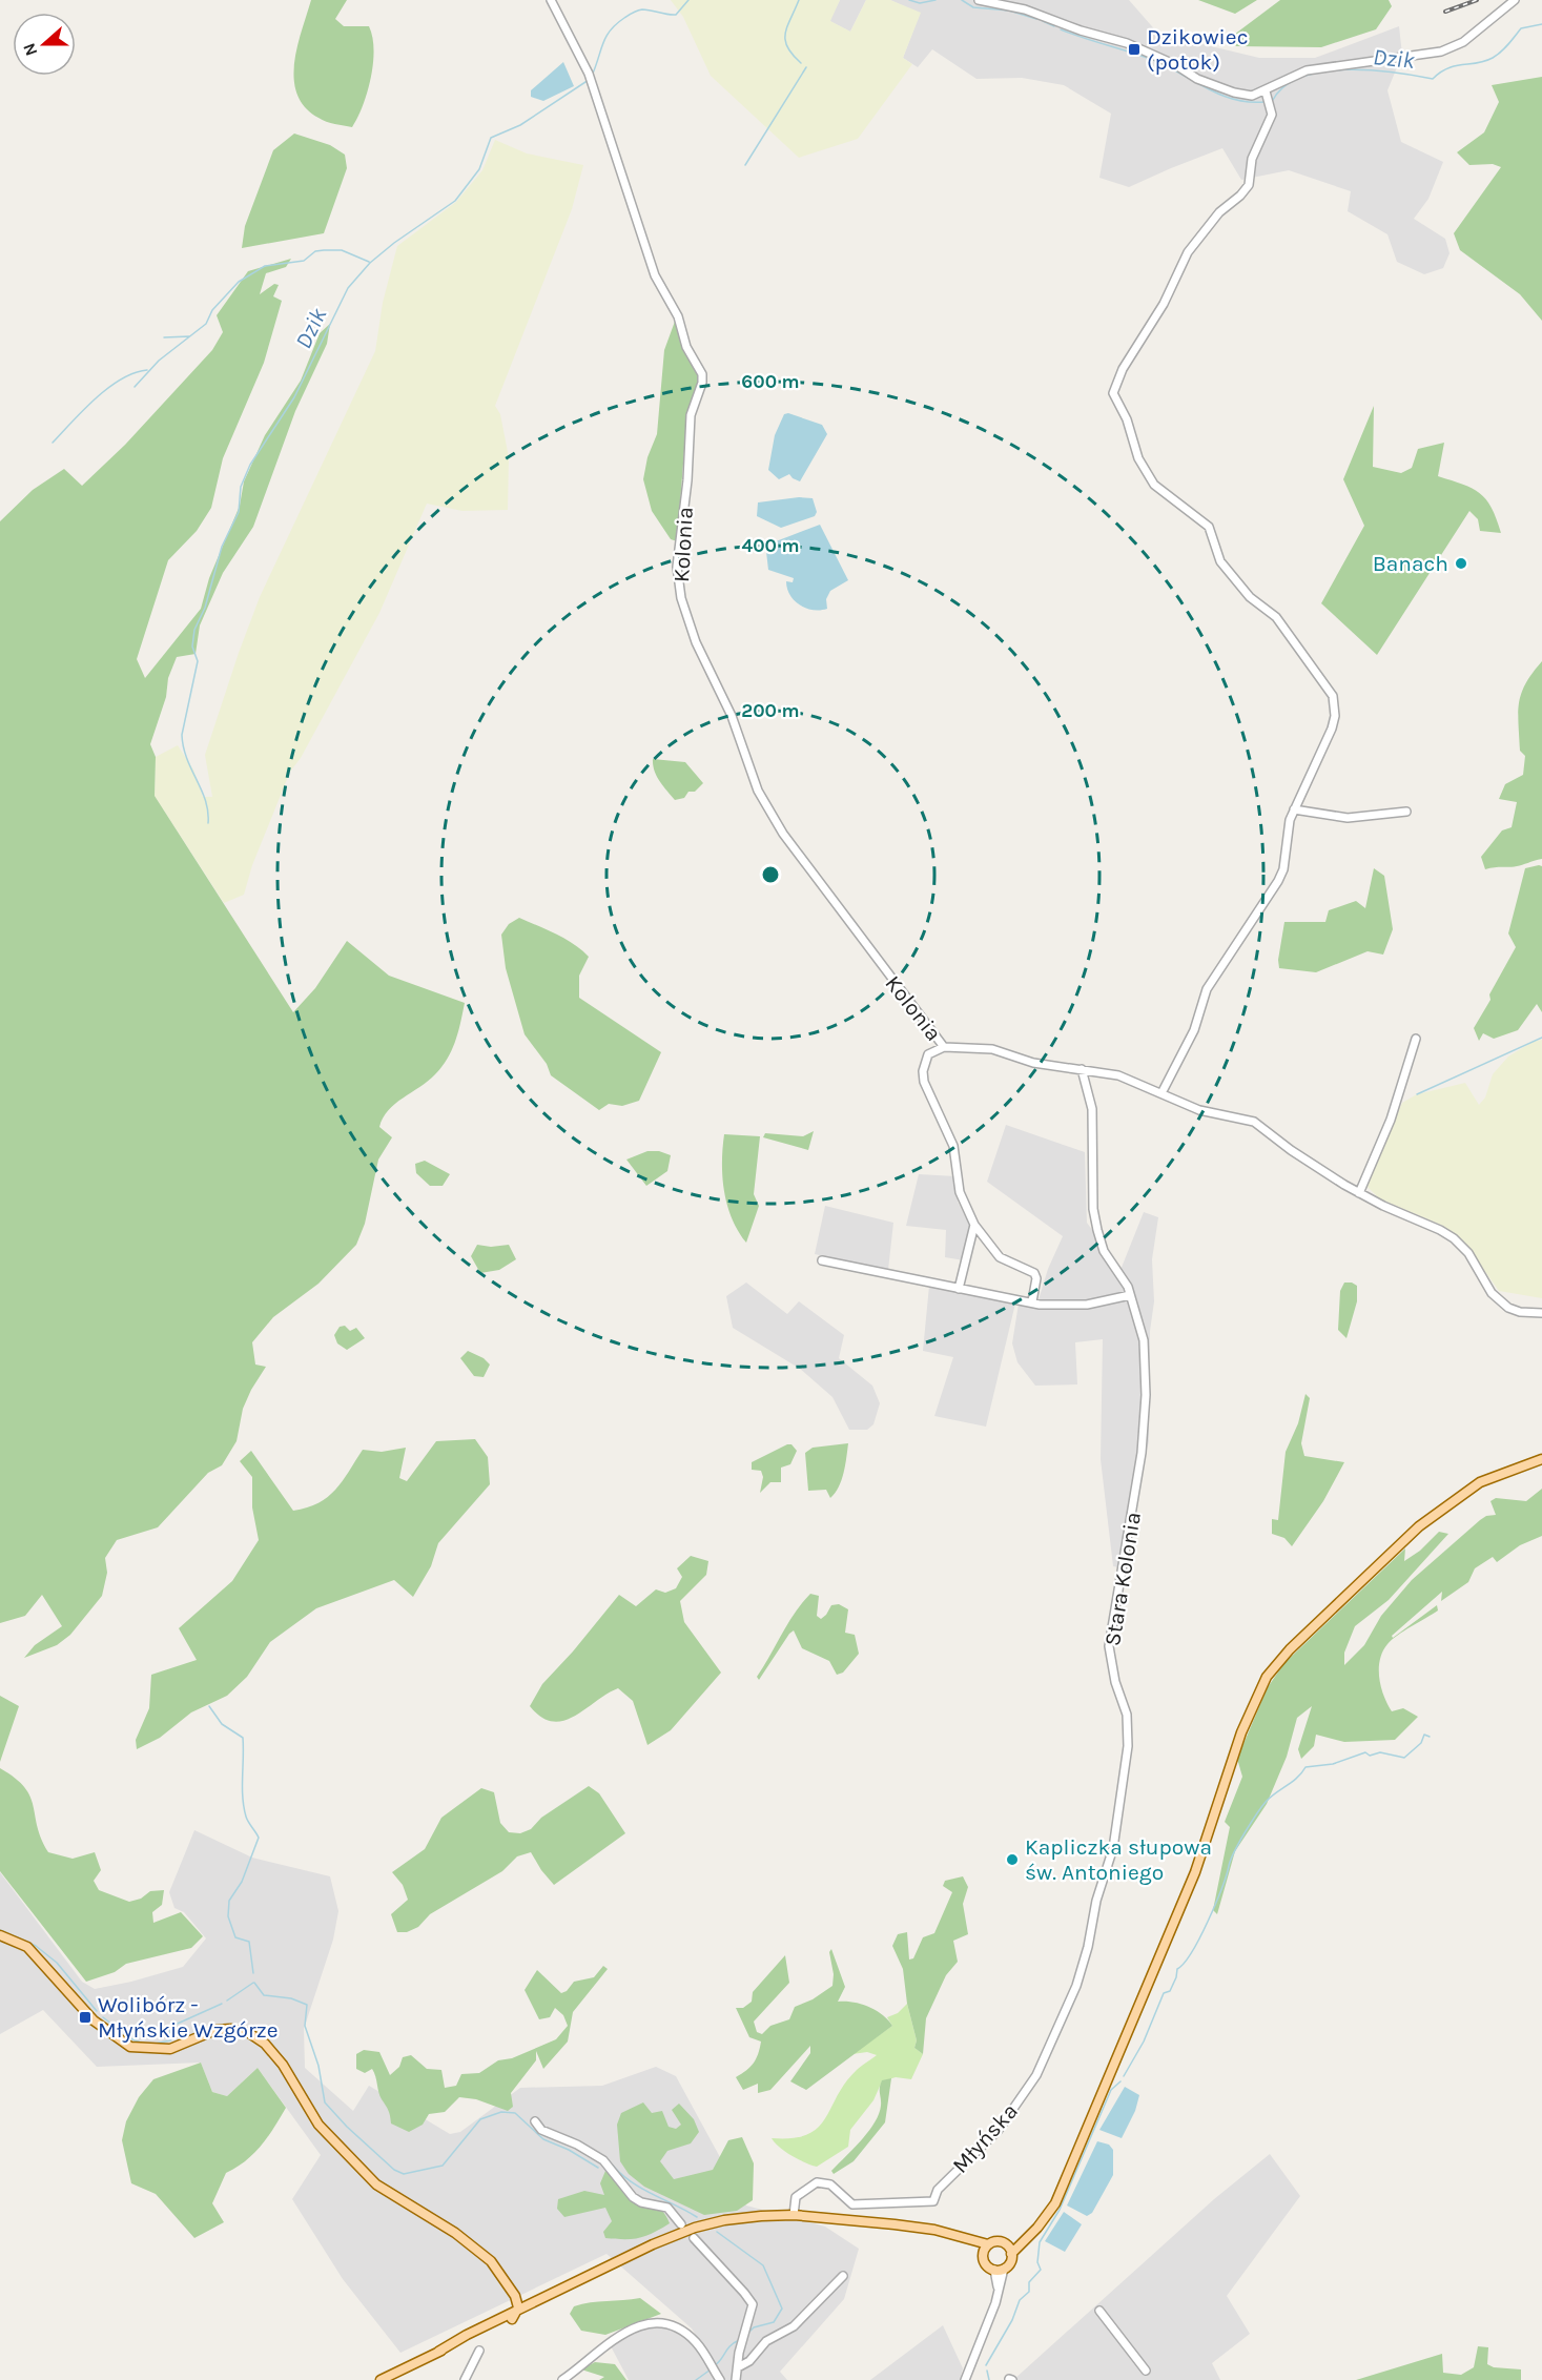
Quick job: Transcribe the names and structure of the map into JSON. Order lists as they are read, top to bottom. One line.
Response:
{"streets":{"street":["Kolonia","Stara Kolonia","Młyńska"]},"crossings":[["Kolonia","Stara Kolonia"],["Stara Kolonia","Młyńska"]],"water":["Dzik"],"places":{"transit":["Dzikowiec (potok)","Wolibórz - Młyńskie Wzgórze"],"other":["Banach","Kapliczka słupowa św. Antoniego"]},"north":"left","rings":["600 m","400 m","200 m"]}
